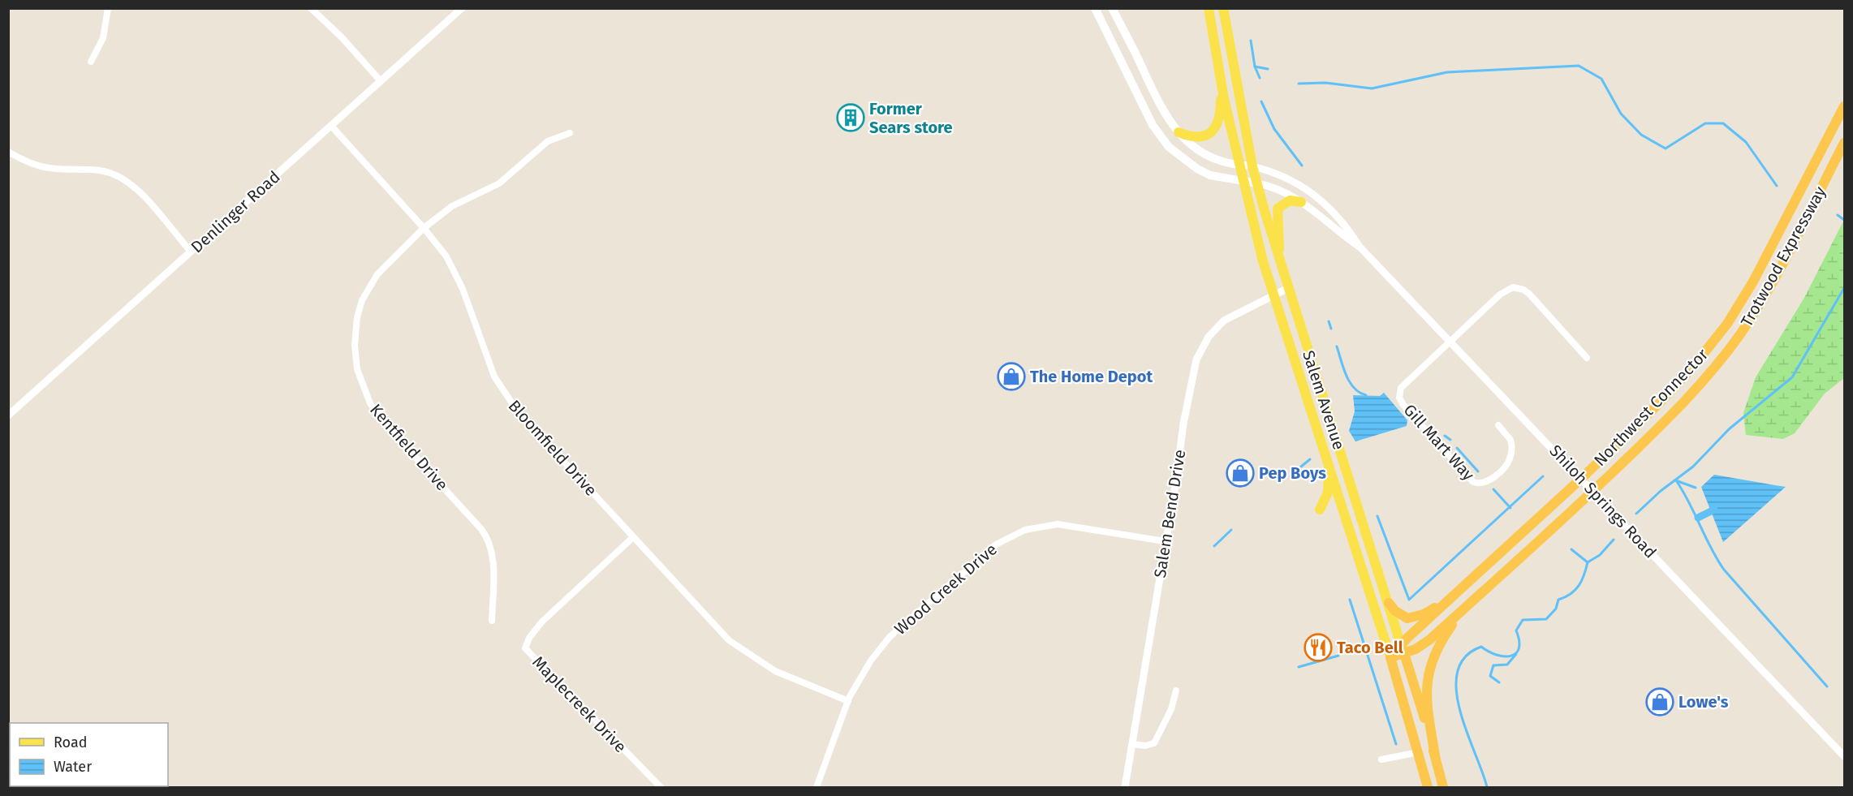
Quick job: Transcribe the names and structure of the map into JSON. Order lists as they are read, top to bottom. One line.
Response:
{"streets":{"highway":["Trotwood Expressway","Salem Avenue","Northwest Connector"],"main road":["Shiloh Springs Road"],"street":["Denlinger Road","Gill Mart Way","Kentfield Drive","Bloomfield Drive","Salem Bend Drive","Wood Creek Drive","Maplecreek Drive"]},"crossings":[["Denlinger Road","Bloomfield Drive"],["Trotwood Expressway","Northwest Connector"],["Trotwood Expressway","Shiloh Springs Road"],["Salem Avenue","Northwest Connector"],["Salem Avenue","Shiloh Springs Road"],["Salem Avenue","Salem Bend Drive"],["Northwest Connector","Shiloh Springs Road"],["Gill Mart Way","Shiloh Springs Road"],["Kentfield Drive","Bloomfield Drive"],["Bloomfield Drive","Wood Creek Drive"],["Bloomfield Drive","Maplecreek Drive"],["Salem Bend Drive","Wood Creek Drive"]],"places":{"building":["Former Sears store"],"shop":["The Home Depot","Pep Boys","Lowe's"],"restaurant":["Taco Bell"]},"legend":["Road","Water"]}
